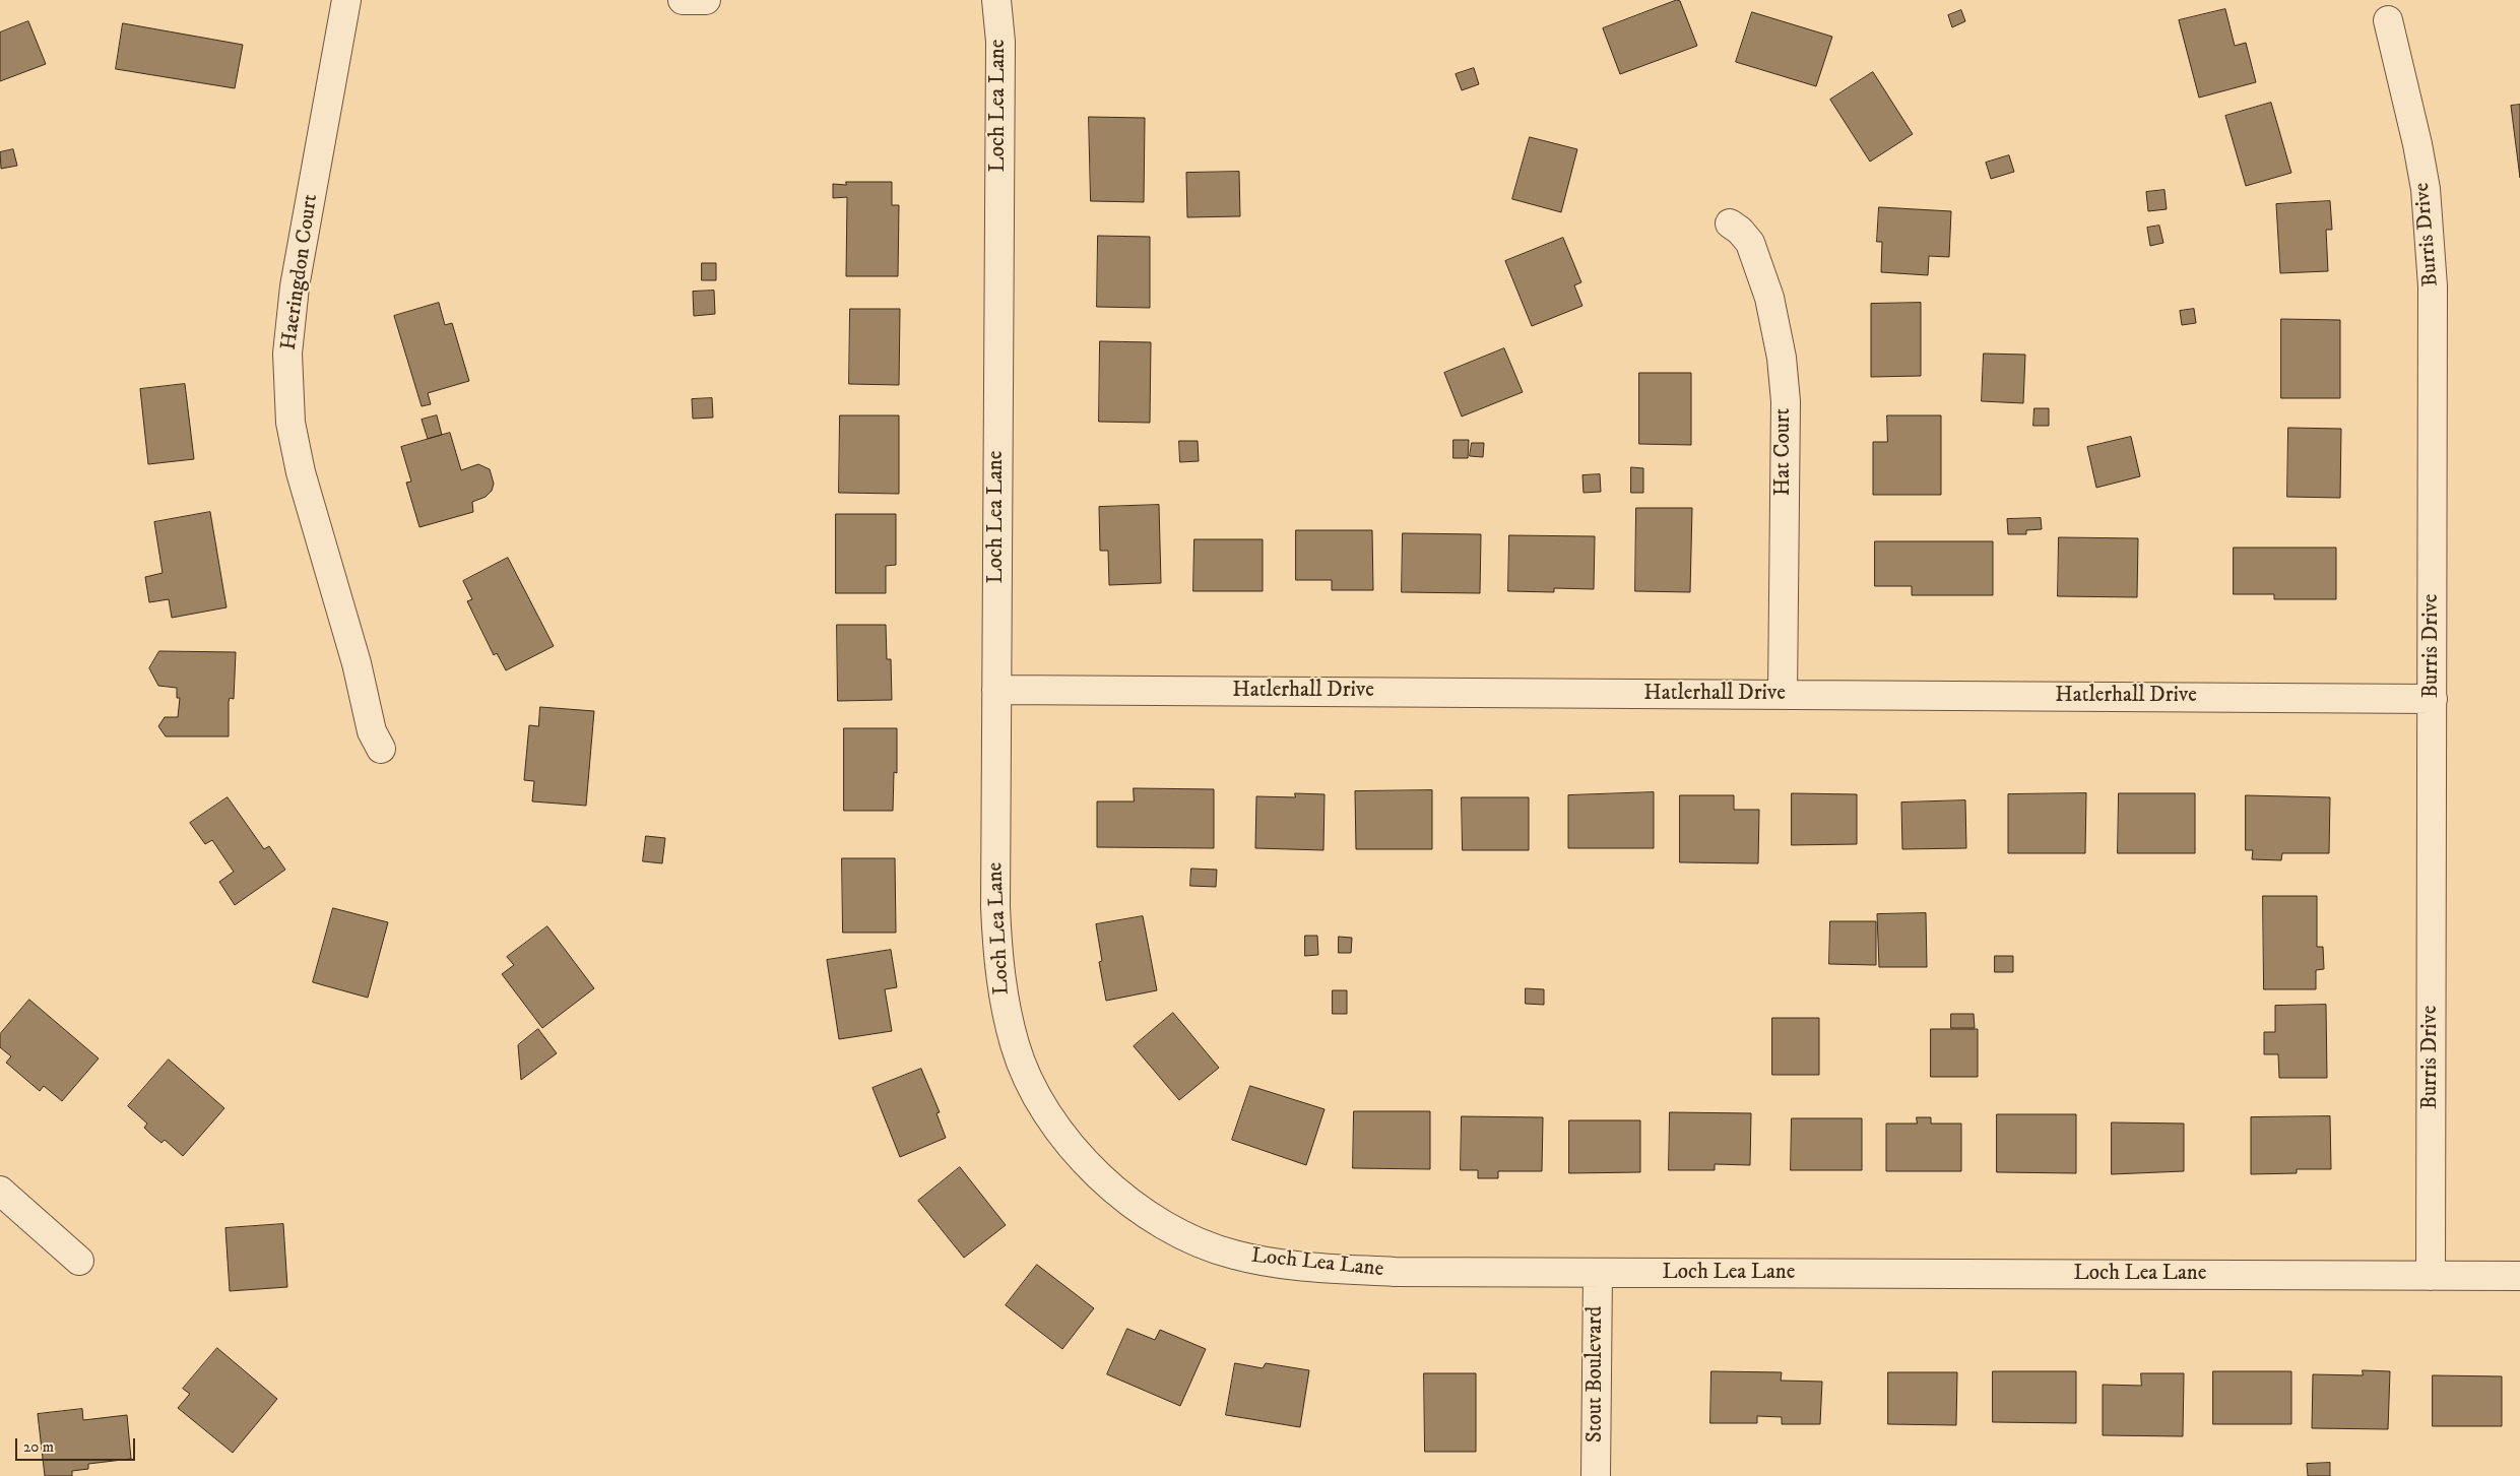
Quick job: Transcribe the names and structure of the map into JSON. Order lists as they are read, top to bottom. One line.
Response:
{"streets":{"street":["Loch Lea Lane","Burris Drive","Haeringdon Court","Hat Court","Hatlerhall Drive","Stout Boulevard"]},"crossings":[["Loch Lea Lane","Burris Drive"],["Loch Lea Lane","Hatlerhall Drive"],["Loch Lea Lane","Stout Boulevard"],["Burris Drive","Hatlerhall Drive"],["Hat Court","Hatlerhall Drive"]],"scale_bar":"20 m"}
